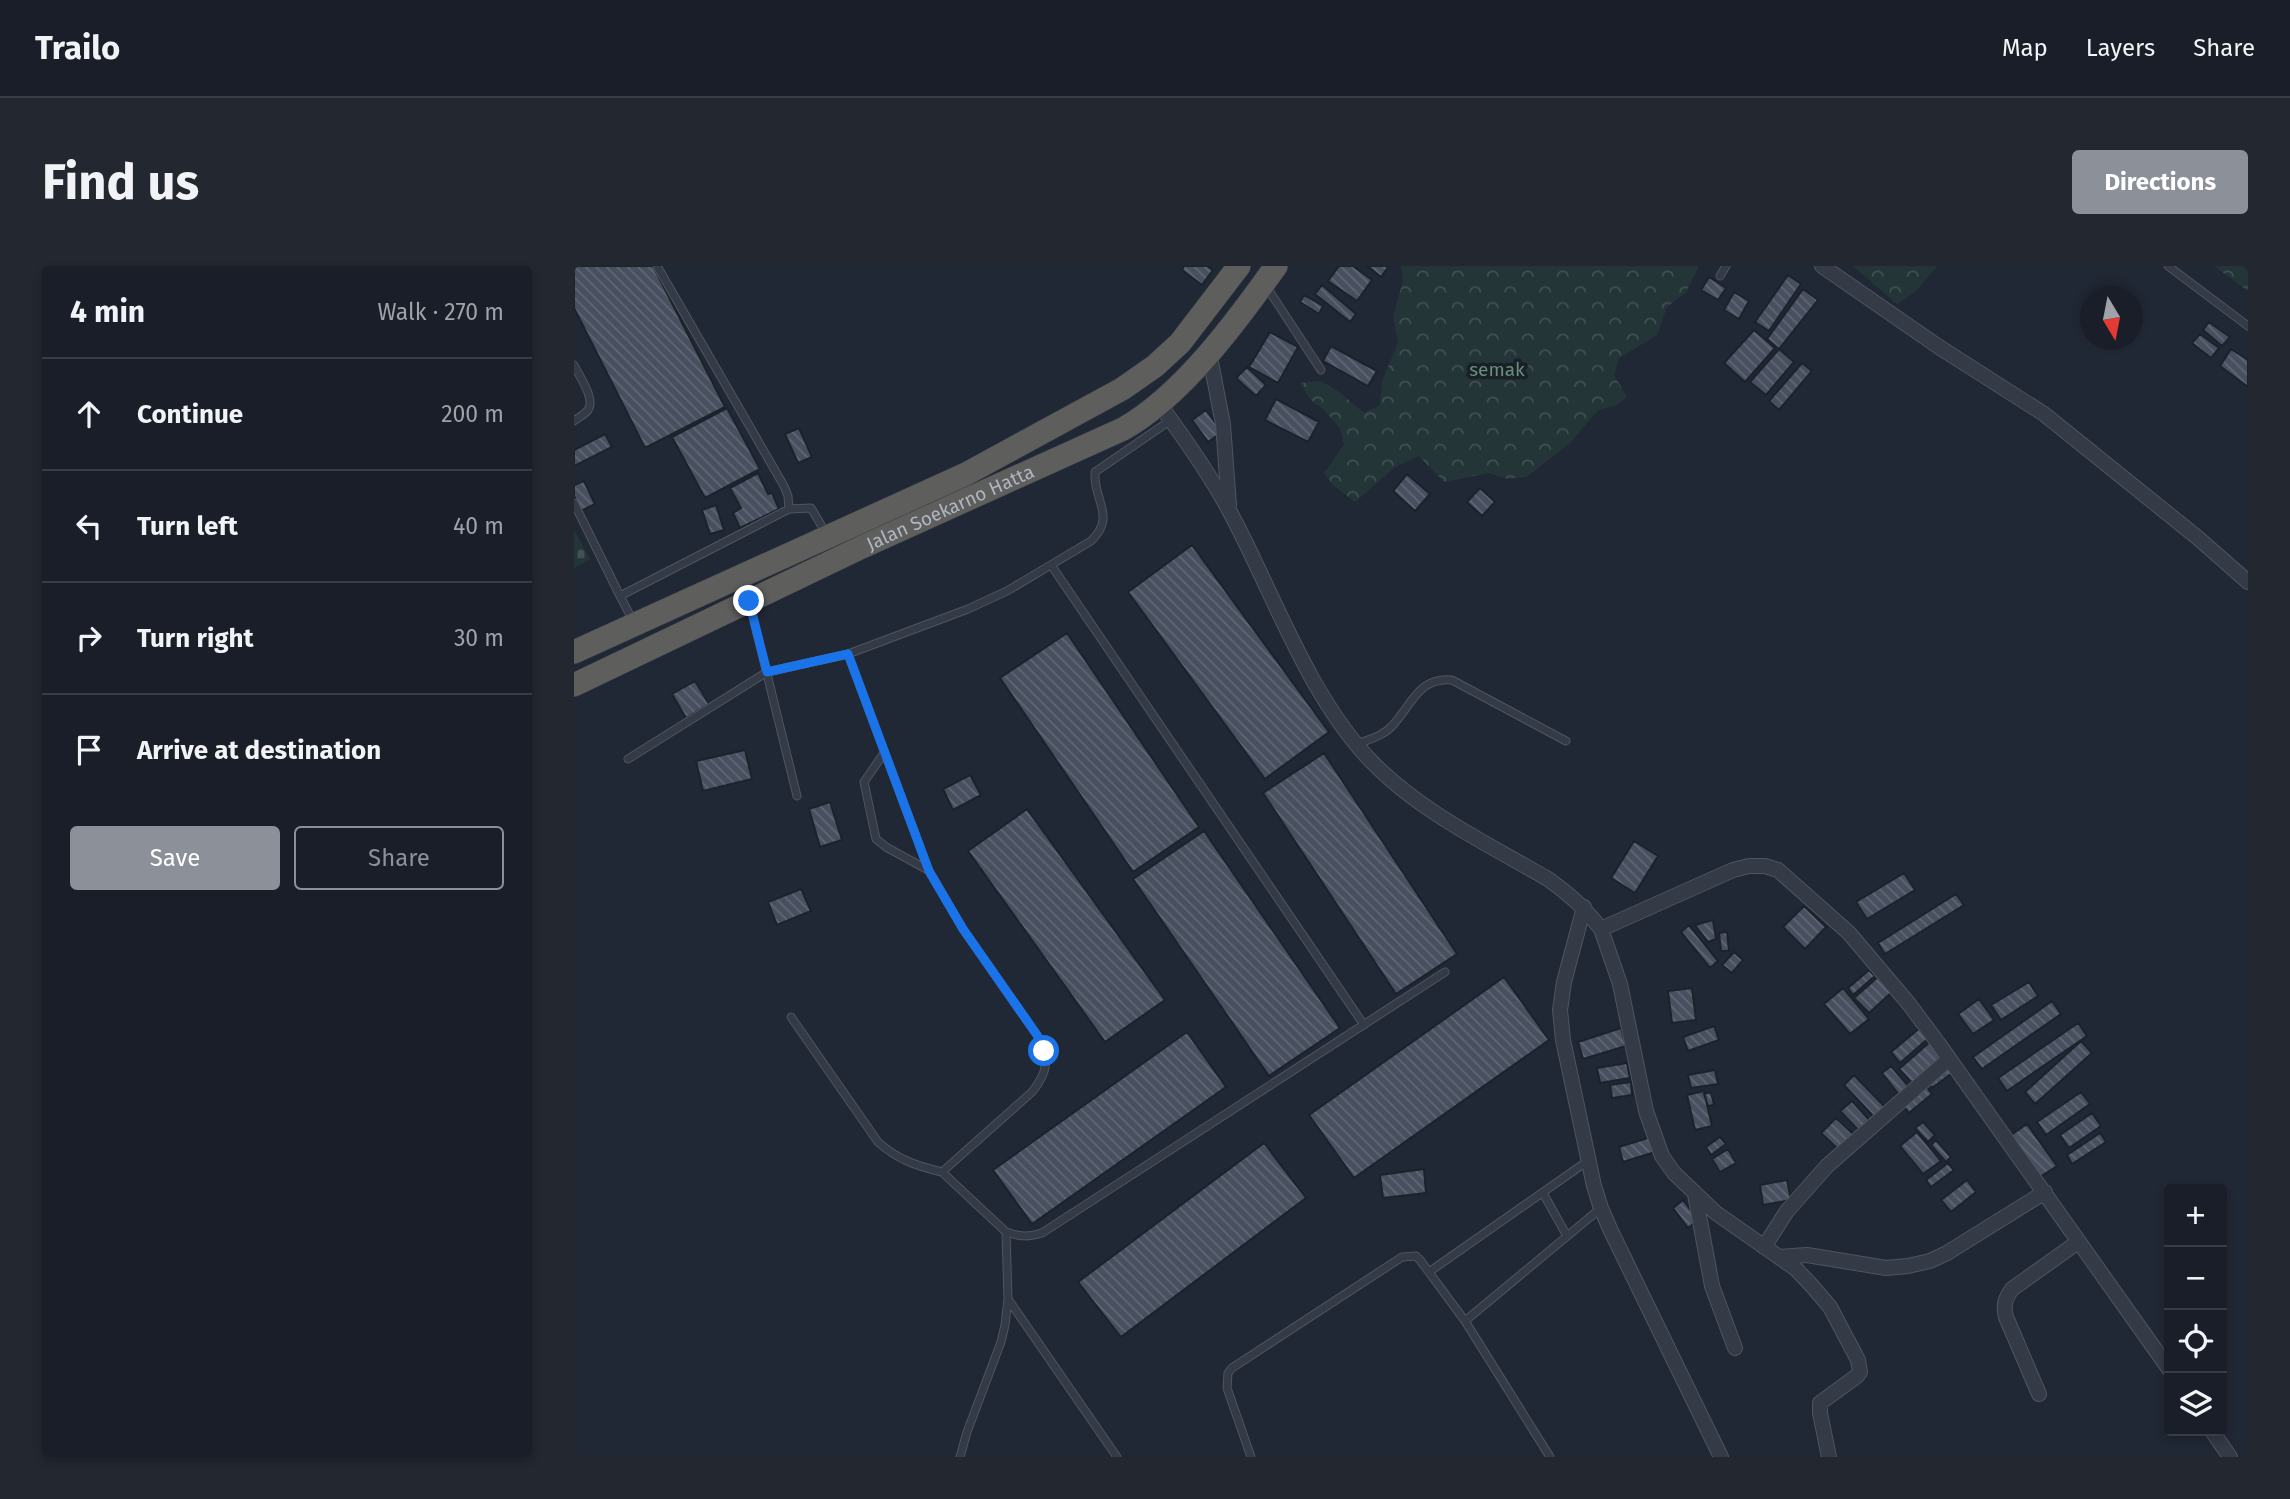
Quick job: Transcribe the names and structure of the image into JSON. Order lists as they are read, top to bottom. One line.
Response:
{"streets":{"highway":["Jalan Soekarno Hatta"]},"parks":["semak"],"north":"bottom","page":{"header":"Trailo","nav":["Map","Layers","Share"],"buttons":["Directions",["Save","Share"]],"title":"Find us","heading":["4 min","Walk · 270 m"],"list":[["Continue","200 m"],["Turn left","40 m"],["Turn right","30 m"],"Arrive at destination"],"map_buttons":["+","−"]}}
